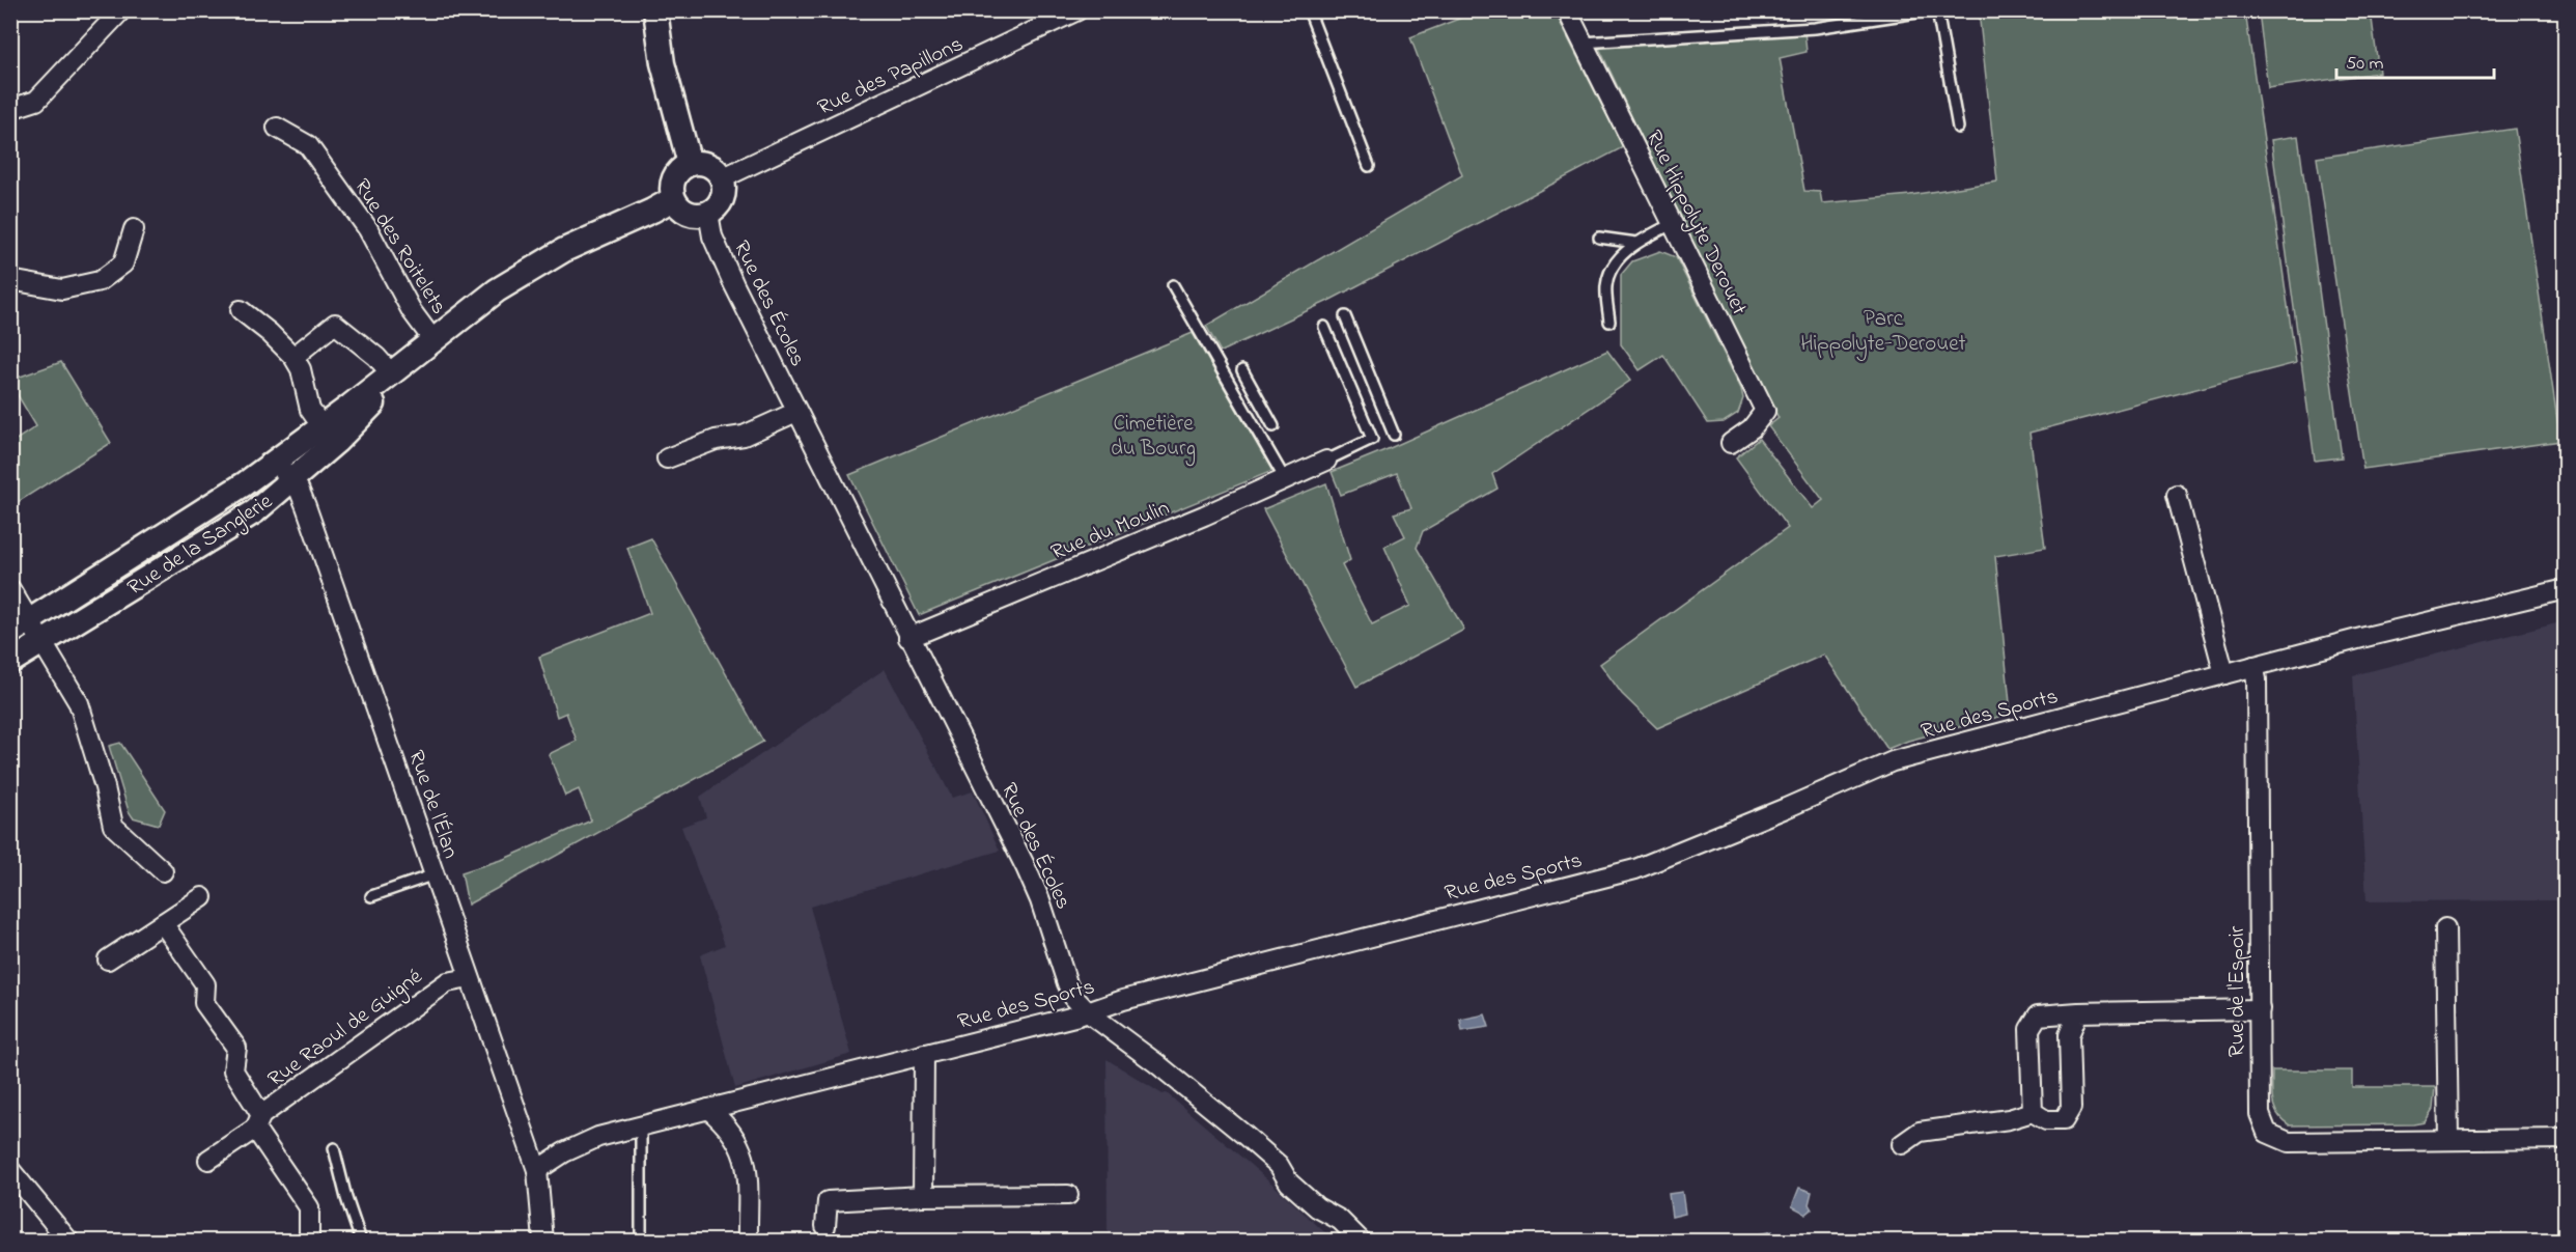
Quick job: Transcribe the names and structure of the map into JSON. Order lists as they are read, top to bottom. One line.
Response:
{"streets":{"street":["Rue des Papillons","Rue Hippolyte Derouet","Rue des Roitelets","Rue des Écoles","Rue du Moulin","Rue de la Sanglerie","Rue des Sports","Rue de l'Élan","Rue de l'Espoir","Rue Raoul de Guigné"]},"crossings":[["Rue des Papillons","Rue des Écoles"],["Rue des Papillons","Rue de la Sanglerie"],["Rue des Roitelets","Rue de la Sanglerie"],["Rue des Écoles","Rue du Moulin"],["Rue des Écoles","Rue de la Sanglerie"],["Rue des Écoles","Rue des Sports"],["Rue de la Sanglerie","Rue de l'Élan"],["Rue des Sports","Rue de l'Élan"],["Rue des Sports","Rue de l'Espoir"],["Rue de l'Élan","Rue Raoul de Guigné"]],"parks":["Parc Hippolyte-Derouet","Cimetière du Bourg"],"scale_bar":"50 m"}
